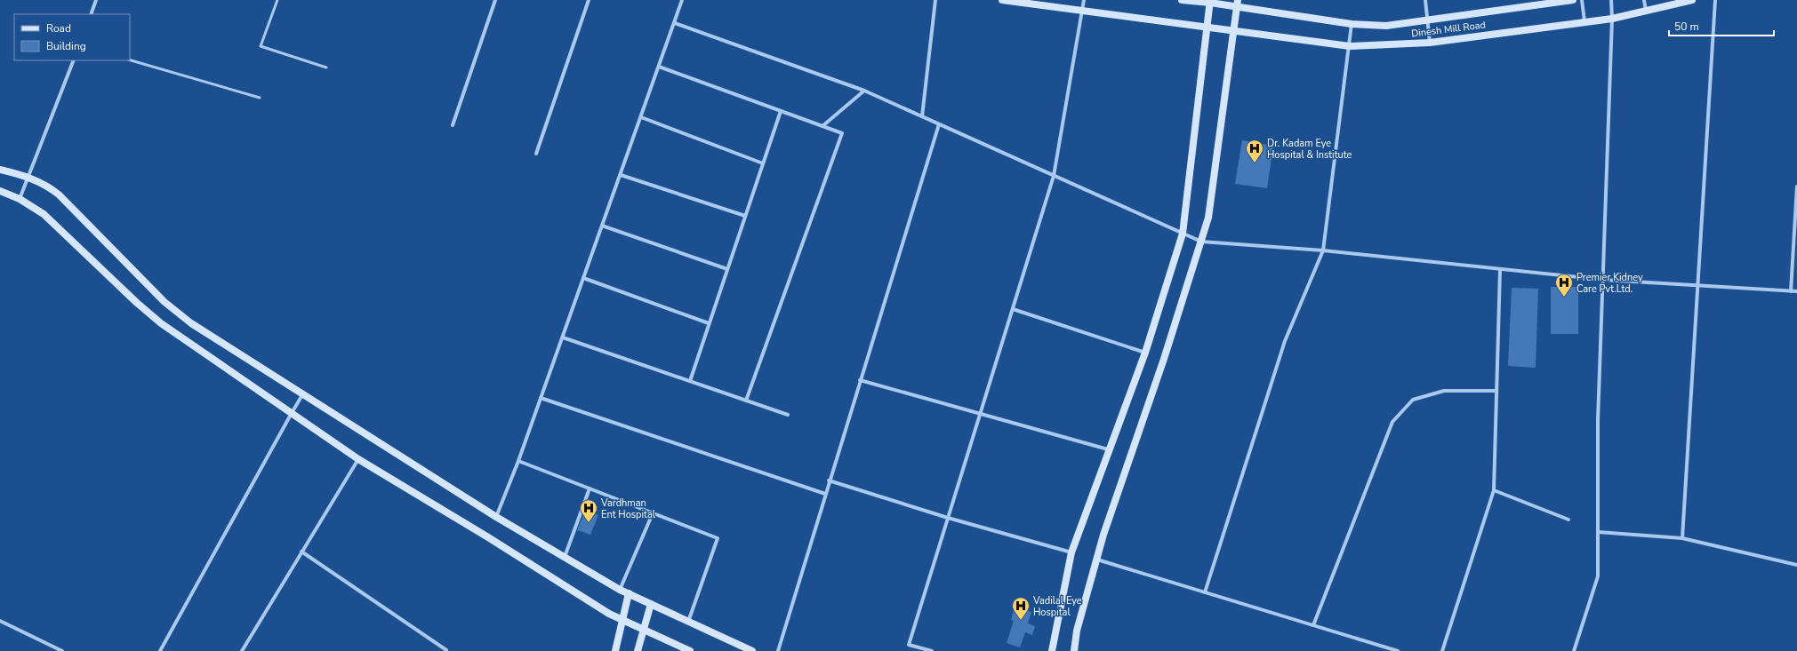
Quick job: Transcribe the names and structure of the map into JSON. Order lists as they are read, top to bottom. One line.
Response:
{"streets":{"main road":["Dinesh Mill Road"]},"places":{"hospital":["Dr. Kadam Eye Hospital & Institute","Premier Kidney Care Pvt.Ltd.","Vardhman Ent Hospital","Vadilal Eye Hospital"]},"legend":["Road","Building"],"scale_bar":"50 m"}
